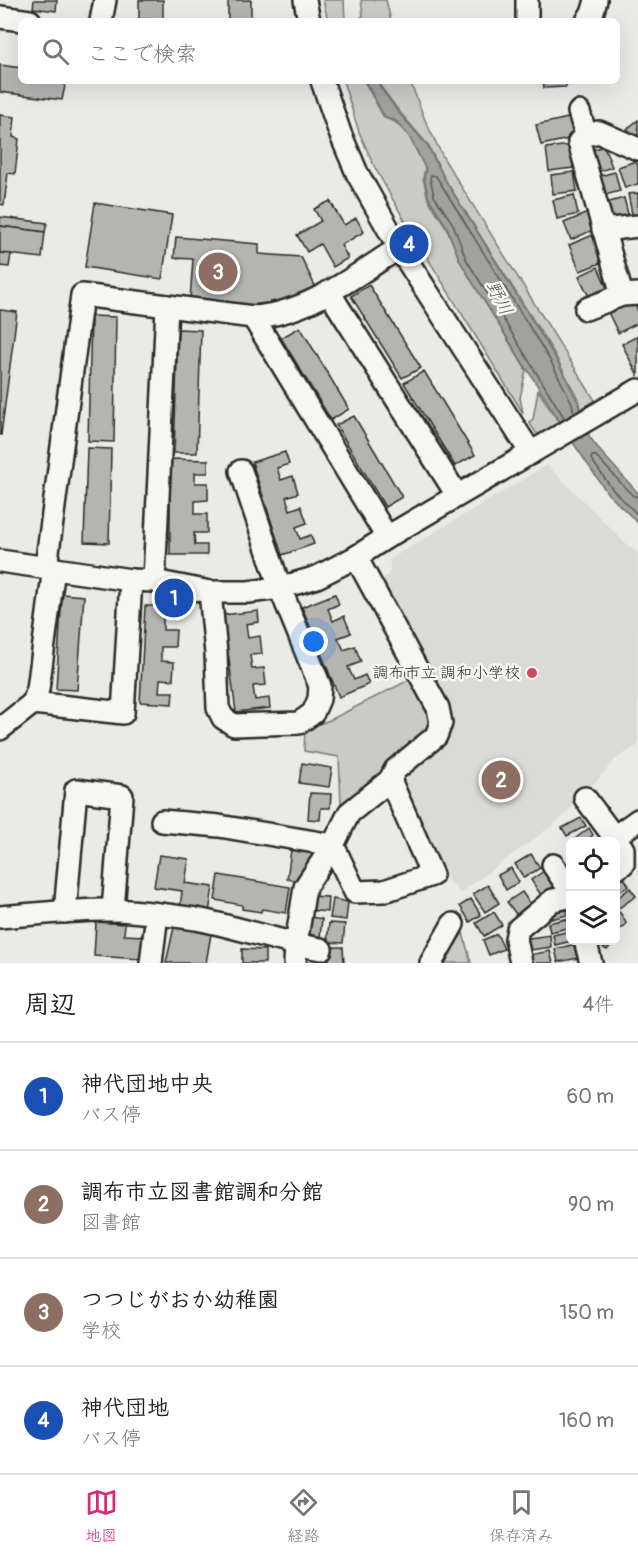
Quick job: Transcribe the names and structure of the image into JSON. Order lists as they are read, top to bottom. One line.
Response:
{"water":["野川"],"places":["調布市立 調和小学校"],"page":{"search":"ここで検索","pins":["4","3","1","2"],"heading":["周辺","4件"],"list":[{"mark":"1","name":"神代団地中央","note":"バス停","value":"60 m"},{"mark":"2","name":"調布市立図書館調和分館","note":"図書館","value":"90 m"},{"mark":"3","name":"つつじがおか幼稚園","note":"学校","value":"150 m"},{"mark":"4","name":"神代団地","note":"バス停","value":"160 m"}],"nav":["地図","経路","保存済み"]}}
